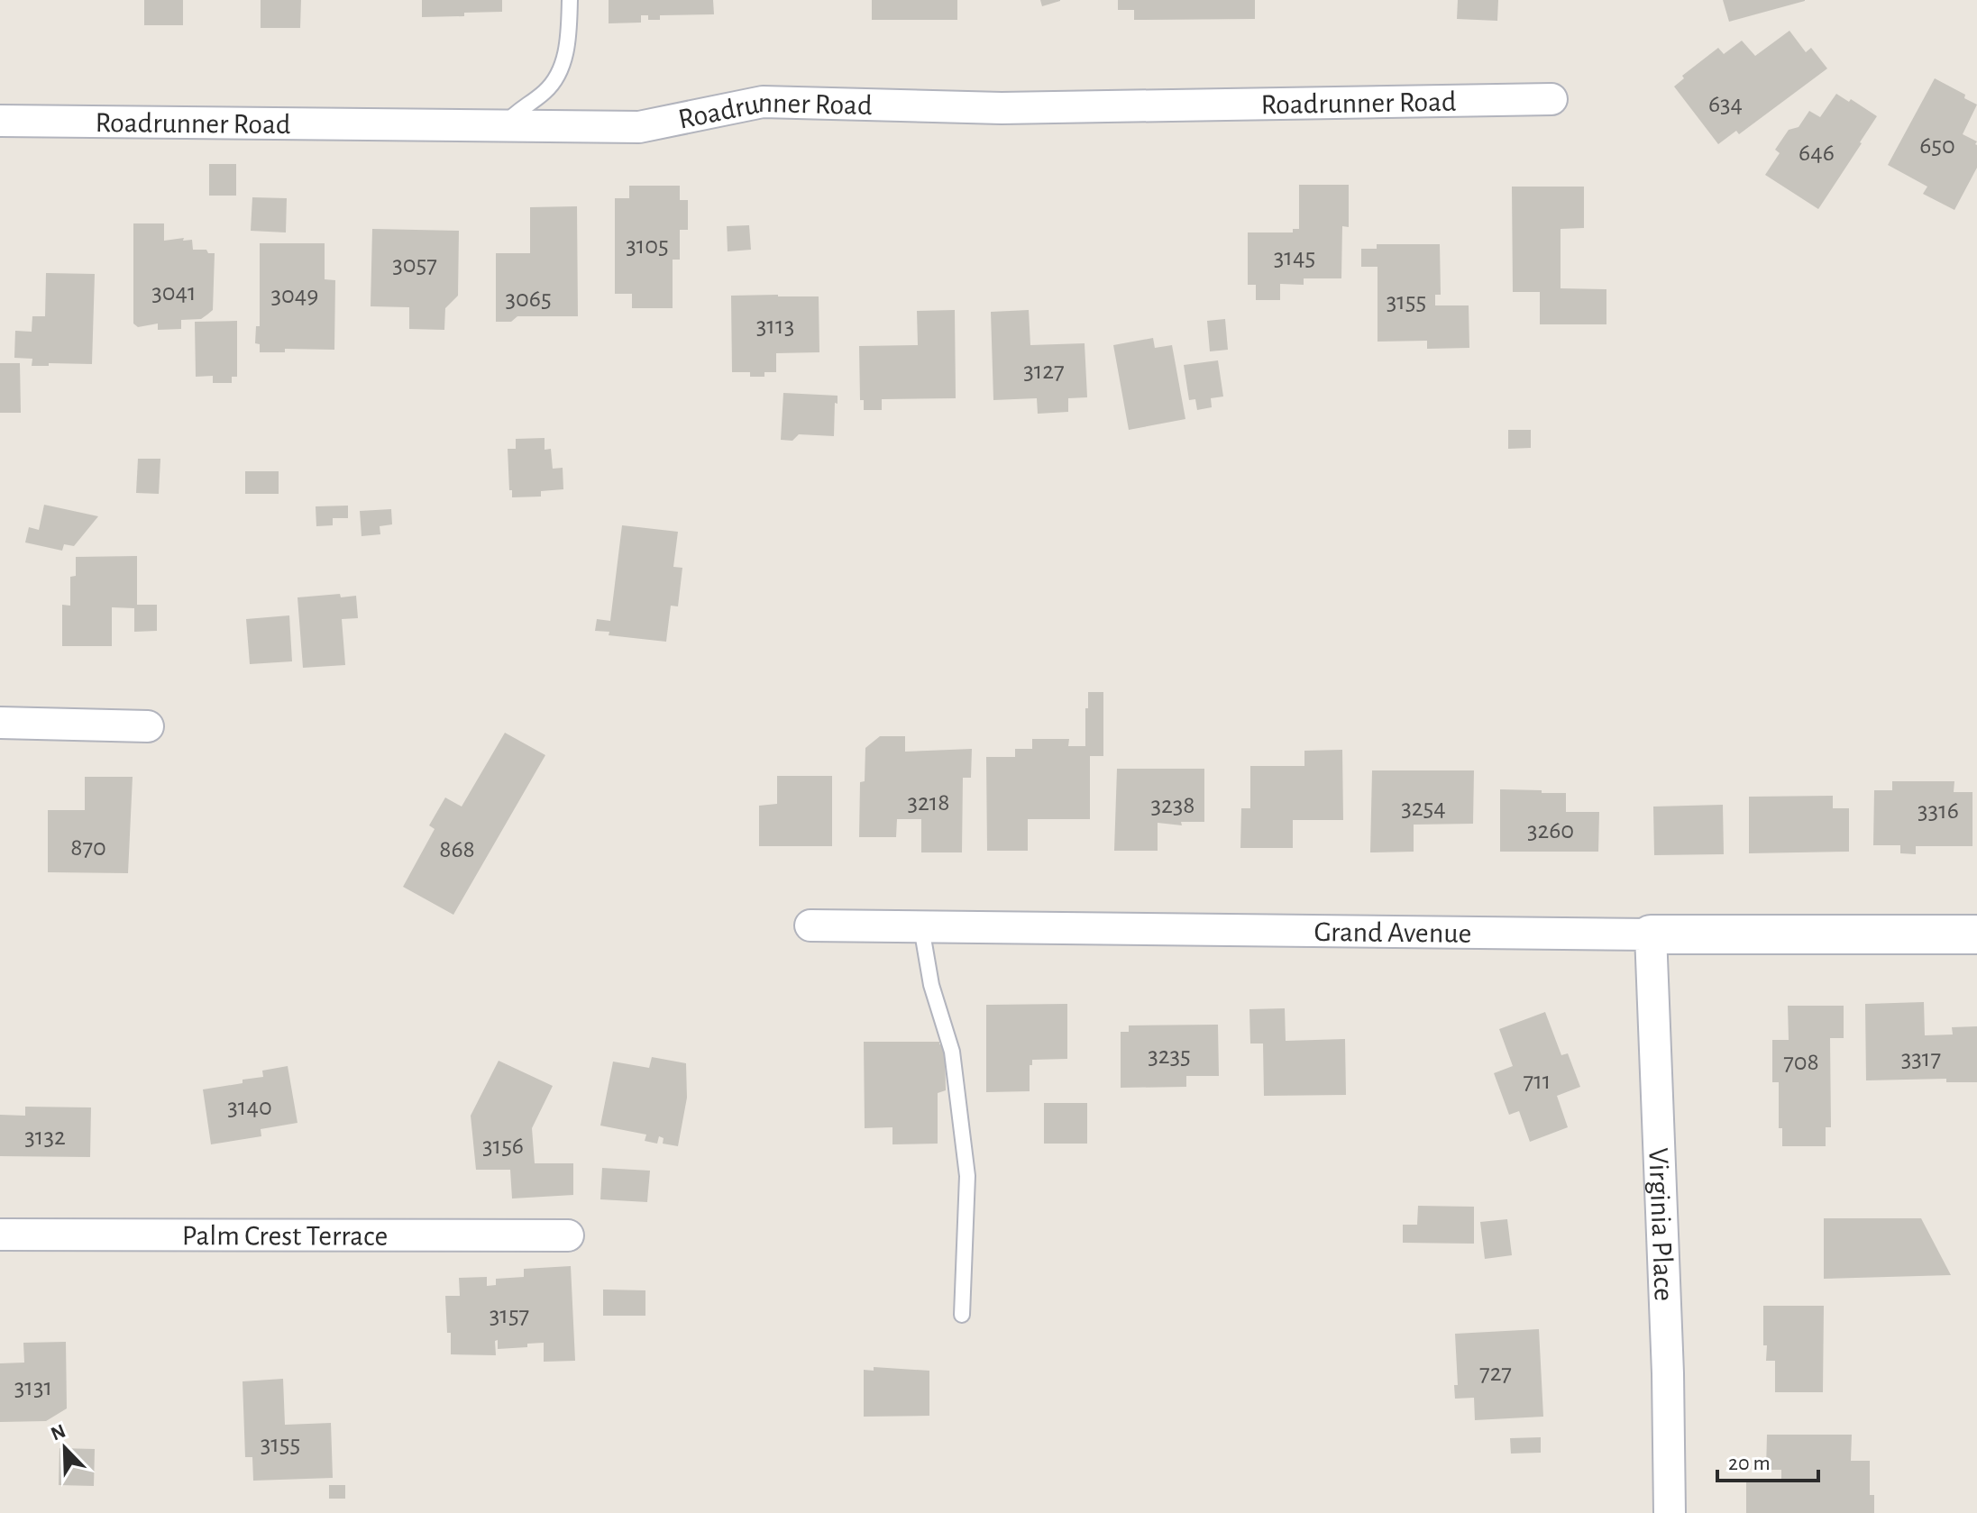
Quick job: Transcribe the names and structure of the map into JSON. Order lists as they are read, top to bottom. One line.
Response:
{"streets":{"street":["Roadrunner Road","Grand Avenue","Virginia Place","Palm Crest Terrace"]},"crossings":[["Grand Avenue","Virginia Place"]],"house_numbers":["634","650","646","3105","3145","3057","3041","3049","3065","3155","3113","3127","3218","3238","3254","3316","3260","870","868","3235","3317","708","711","3140","3132","3156","3157","727","3131","3155"],"scale_bar":"20 m","north":"top left"}
